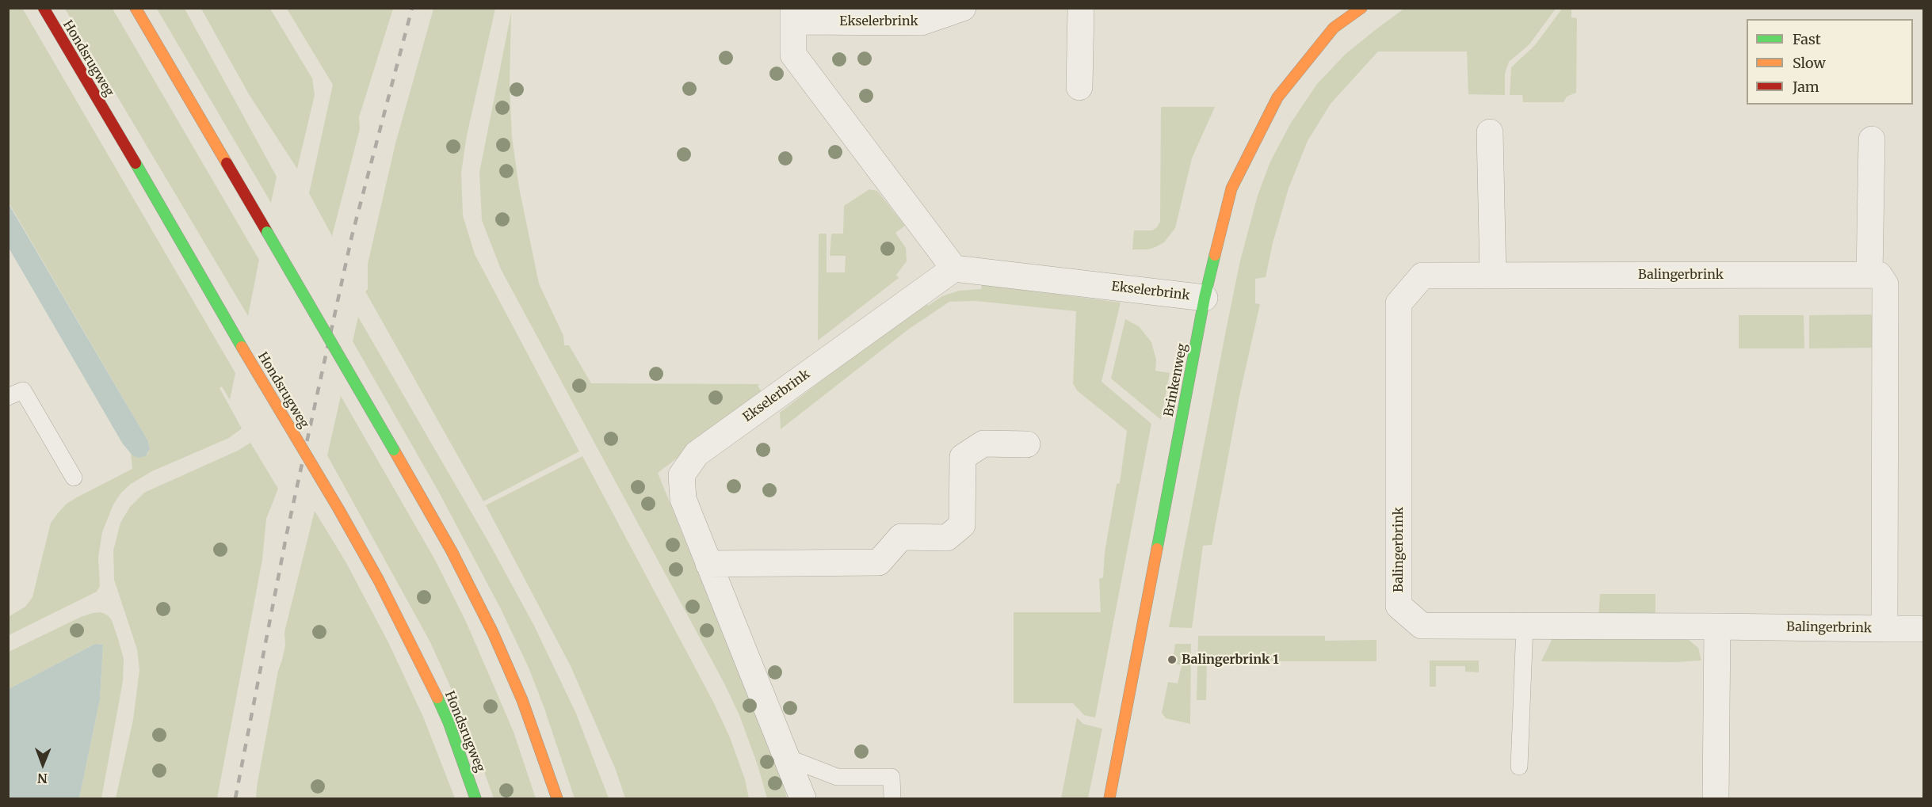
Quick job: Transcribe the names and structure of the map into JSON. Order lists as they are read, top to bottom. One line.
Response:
{"streets":{"main road":["Hondsrugweg","Brinkenweg"],"street":["Ekselerbrink","Balingerbrink"]},"crossings":[["Ekselerbrink","Brinkenweg"]],"places":["Balingerbrink 1"],"legend":["Fast","Slow","Jam"],"north":"bottom"}
